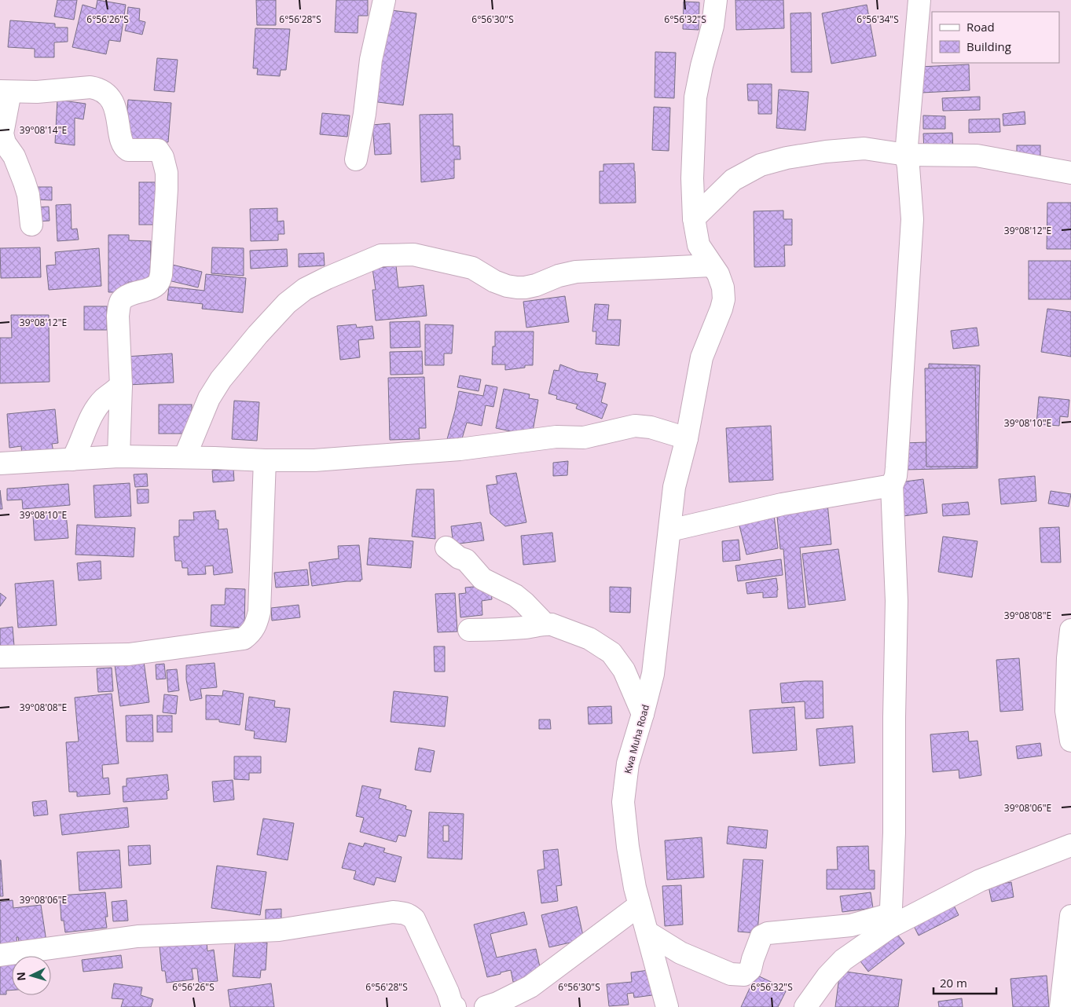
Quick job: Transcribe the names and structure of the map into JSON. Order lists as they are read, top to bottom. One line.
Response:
{"streets":{"street":["Kwa Muha Road"]},"legend":["Road","Building"],"scale_bar":"20 m","north":"left","coordinates":["6°56'26\"S","6°56'28\"S","6°56'30\"S","6°56'32\"S","6°56'34\"S","39°08'14\"E","39°08'12\"E","39°08'10\"E","39°08'08\"E","39°08'06\"E"]}
